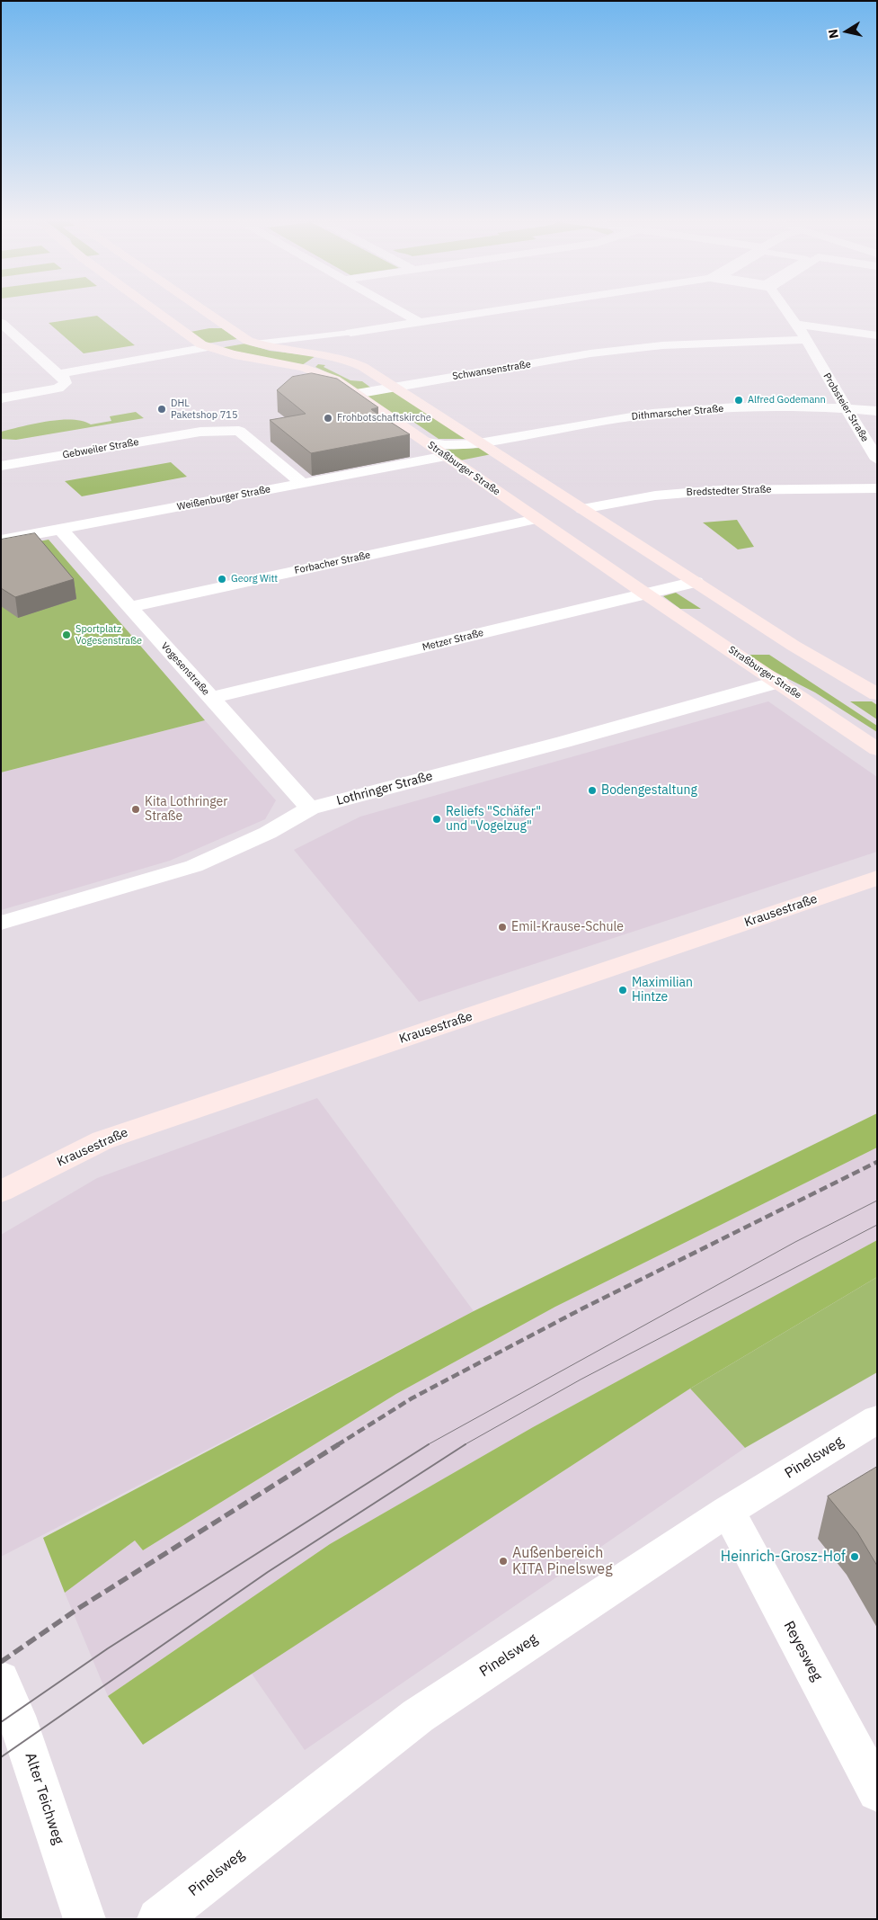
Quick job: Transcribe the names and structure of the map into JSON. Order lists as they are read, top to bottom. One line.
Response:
{"streets":{"main road":["Straßburger Straße","Krausestraße"],"street":["Schwansenstraße","Probsteier Straße","Dithmarscher Straße","Gebweiler Straße","Bredstedter Straße","Weißenburger Straße","Forbacher Straße","Metzer Straße","Vogesenstraße","Lothringer Straße","Pinelsweg","Reyesweg","Alter Teichweg"]},"crossings":[["Schwansenstraße","Probsteier Straße"],["Schwansenstraße","Straßburger Straße"],["Probsteier Straße","Dithmarscher Straße"],["Dithmarscher Straße","Straßburger Straße"],["Gebweiler Straße","Weißenburger Straße"],["Straßburger Straße","Weißenburger Straße"],["Straßburger Straße","Forbacher Straße"],["Straßburger Straße","Metzer Straße"],["Straßburger Straße","Lothringer Straße"],["Weißenburger Straße","Vogesenstraße"],["Forbacher Straße","Vogesenstraße"],["Metzer Straße","Vogesenstraße"],["Vogesenstraße","Lothringer Straße"],["Pinelsweg","Reyesweg"]],"places":["Alfred Godemann","DHL Paketshop 715","Frohbotschaftskirche","Georg Witt","Sportplatz Vogesenstraße","Bodengestaltung","Kita Lothringer Straße","Reliefs \"Schäfer\" und \"Vogelzug\"","Emil-Krause-Schule","Maximilian Hintze","Heinrich-Grosz-Hof","Außenbereich KITA Pinelsweg"],"north":"left"}
